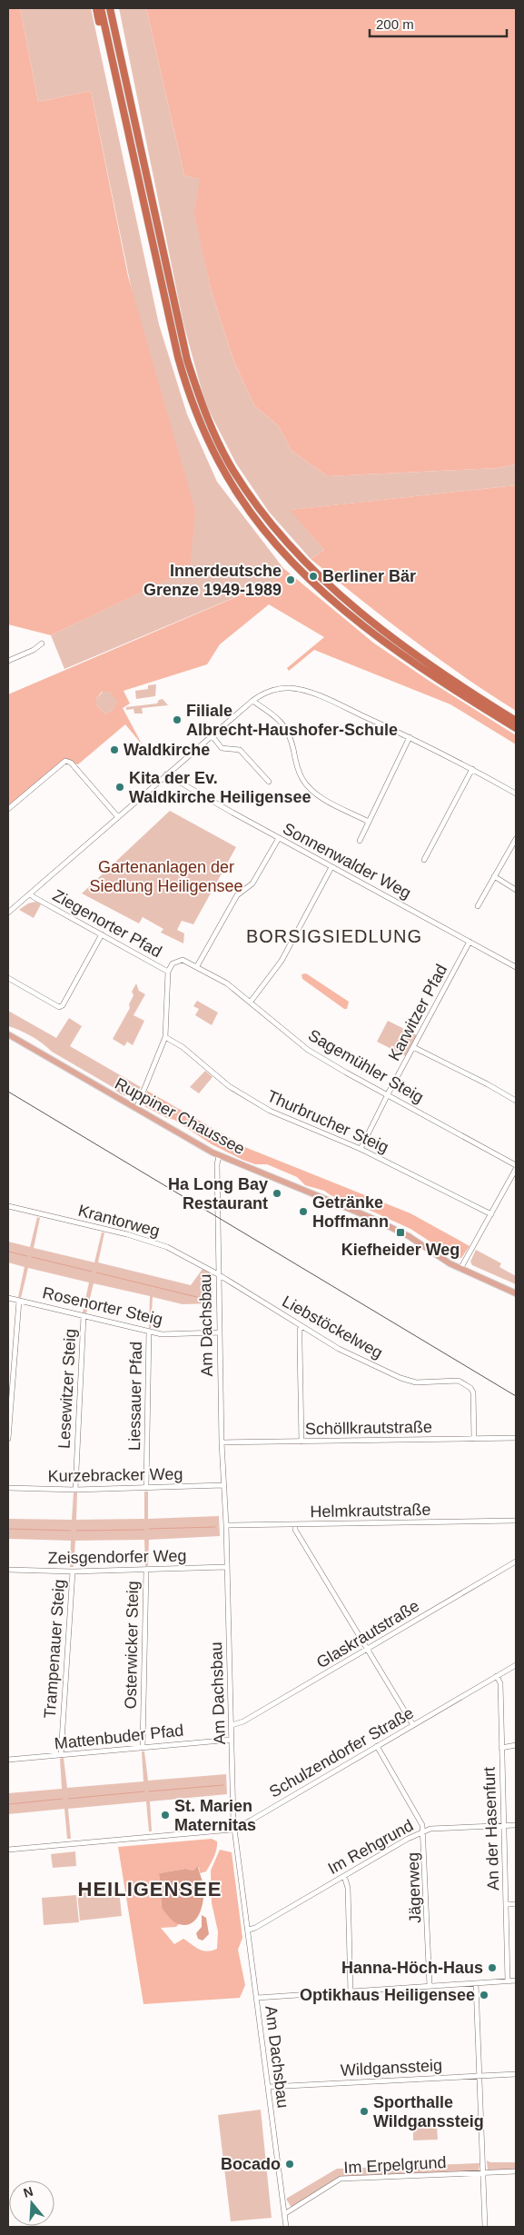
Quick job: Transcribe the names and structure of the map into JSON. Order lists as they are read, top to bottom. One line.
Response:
{"streets":{"main road":["Ruppiner Chaussee"],"street":["Sonnenwalder Weg","Ziegenorter Pfad","Karwitzer Pfad","Sagemühler Steig","Thurbrucher Steig","Krantorweg","Rosenorter Steig","Am Dachsbau","Liebstöckelweg","Lesewitzer Steig","Liessauer Pfad","Schöllkrautstraße","Kurzebracker Weg","Helmkrautstraße","Zeisgendorfer Weg","Glaskrautstraße","Osterwicker Steig","Trampenauer Steig","Mattenbuder Pfad","Schulzendorfer Straße","An der Hasenfurt","Im Rehgrund","Jägerweg","Wildganssteig","Im Erpelgrund"]},"crossings":[["Sonnenwalder Weg","Karwitzer Pfad"],["Ziegenorter Pfad","Sagemühler Steig"],["Ziegenorter Pfad","Ruppiner Chaussee"],["Ziegenorter Pfad","Thurbrucher Steig"],["Karwitzer Pfad","Sagemühler Steig"],["Karwitzer Pfad","Thurbrucher Steig"],["Ruppiner Chaussee","Am Dachsbau"],["Krantorweg","Am Dachsbau"],["Krantorweg","Liebstöckelweg"],["Rosenorter Steig","Am Dachsbau"],["Rosenorter Steig","Lesewitzer Steig"],["Rosenorter Steig","Liessauer Pfad"],["Am Dachsbau","Liebstöckelweg"],["Am Dachsbau","Schöllkrautstraße"],["Am Dachsbau","Kurzebracker Weg"],["Am Dachsbau","Helmkrautstraße"],["Am Dachsbau","Zeisgendorfer Weg"],["Am Dachsbau","Glaskrautstraße"],["Am Dachsbau","Mattenbuder Pfad"],["Am Dachsbau","Schulzendorfer Straße"],["Am Dachsbau","Im Rehgrund"],["Am Dachsbau","Wildganssteig"],["Am Dachsbau","Im Erpelgrund"],["Liebstöckelweg","Schöllkrautstraße"],["Lesewitzer Steig","Kurzebracker Weg"],["Liessauer Pfad","Kurzebracker Weg"],["Zeisgendorfer Weg","Osterwicker Steig"],["Zeisgendorfer Weg","Trampenauer Steig"],["Osterwicker Steig","Mattenbuder Pfad"],["Trampenauer Steig","Mattenbuder Pfad"],["Schulzendorfer Straße","An der Hasenfurt"],["Schulzendorfer Straße","Jägerweg"],["An der Hasenfurt","Im Rehgrund"],["Im Rehgrund","Jägerweg"]],"districts":["BORSIGSIEDLUNG","HEILIGENSEE"],"parks":["Gartenanlagen der Siedlung Heiligensee"],"places":{"other":["Berliner Bär","Innerdeutsche Grenze 1949-1989","Filiale Albrecht-Haushofer-Schule","Waldkirche","Kita der Ev. Waldkirche Heiligensee","Ha Long Bay Restaurant","Getränke Hoffmann","St. Marien Maternitas","Hanna-Höch-Haus","Optikhaus Heiligensee","Sporthalle Wildganssteig","Bocado"],"transit":["Kiefheider Weg"]},"scale_bar":"200 m","north":"top"}
